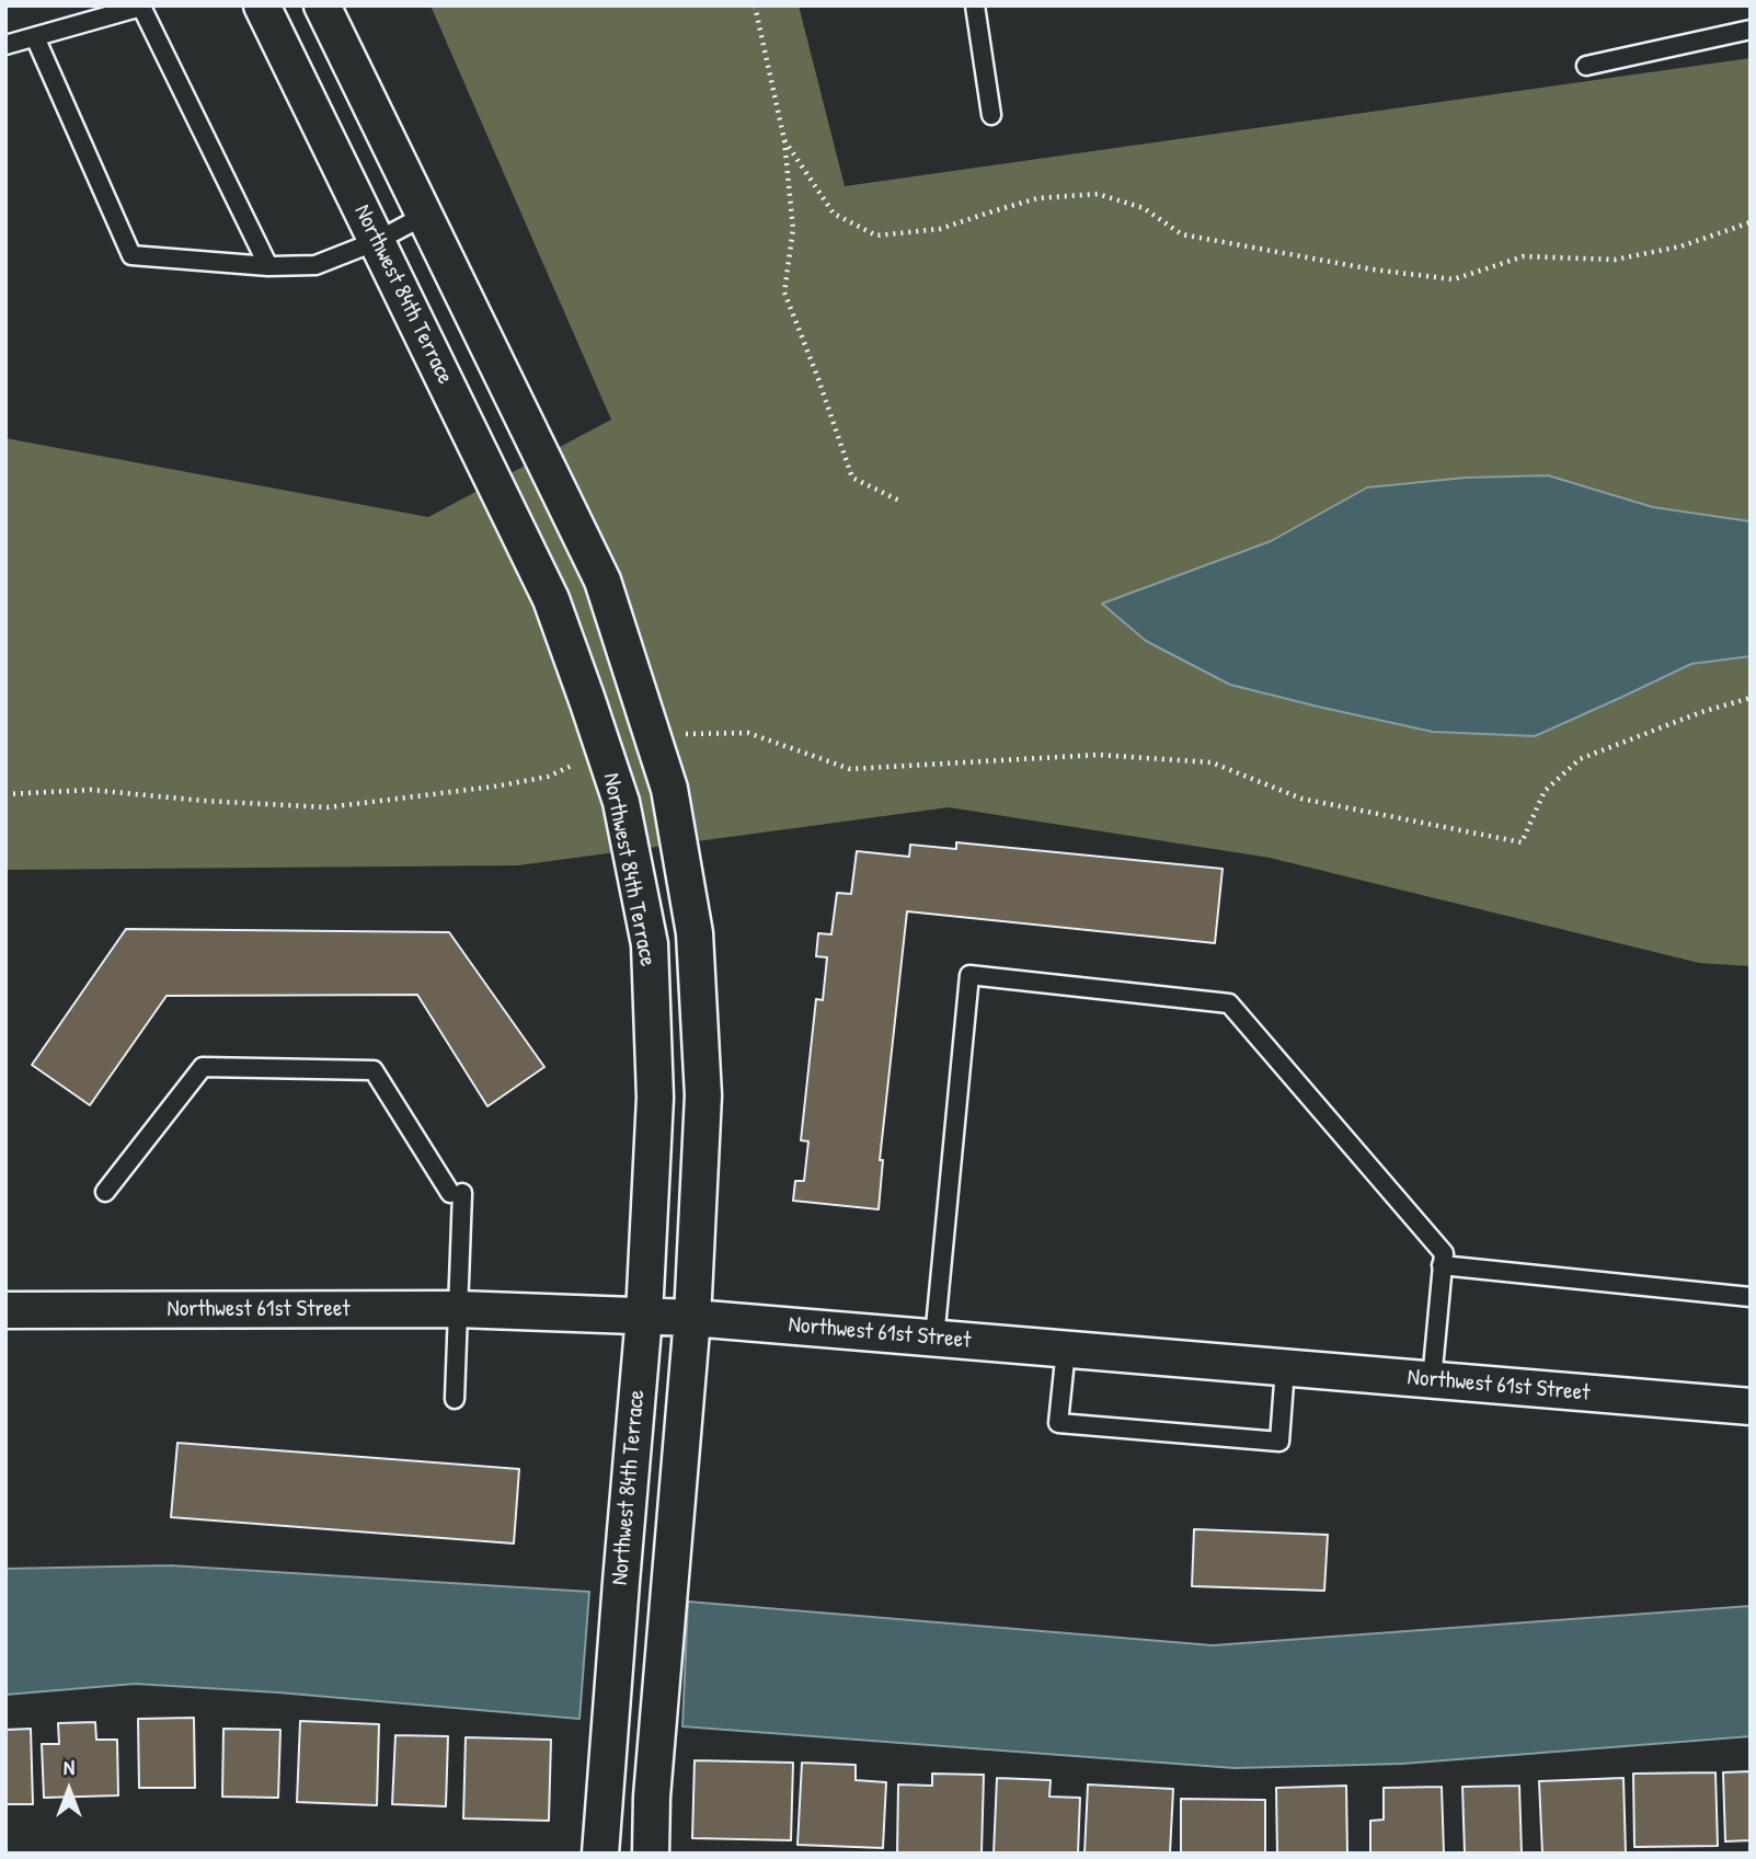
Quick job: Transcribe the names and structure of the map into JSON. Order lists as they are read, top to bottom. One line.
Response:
{"streets":{"street":["Northwest 84th Terrace","Northwest 61st Street"]},"crossings":[["Northwest 84th Terrace","Northwest 61st Street"]],"north":"top"}
